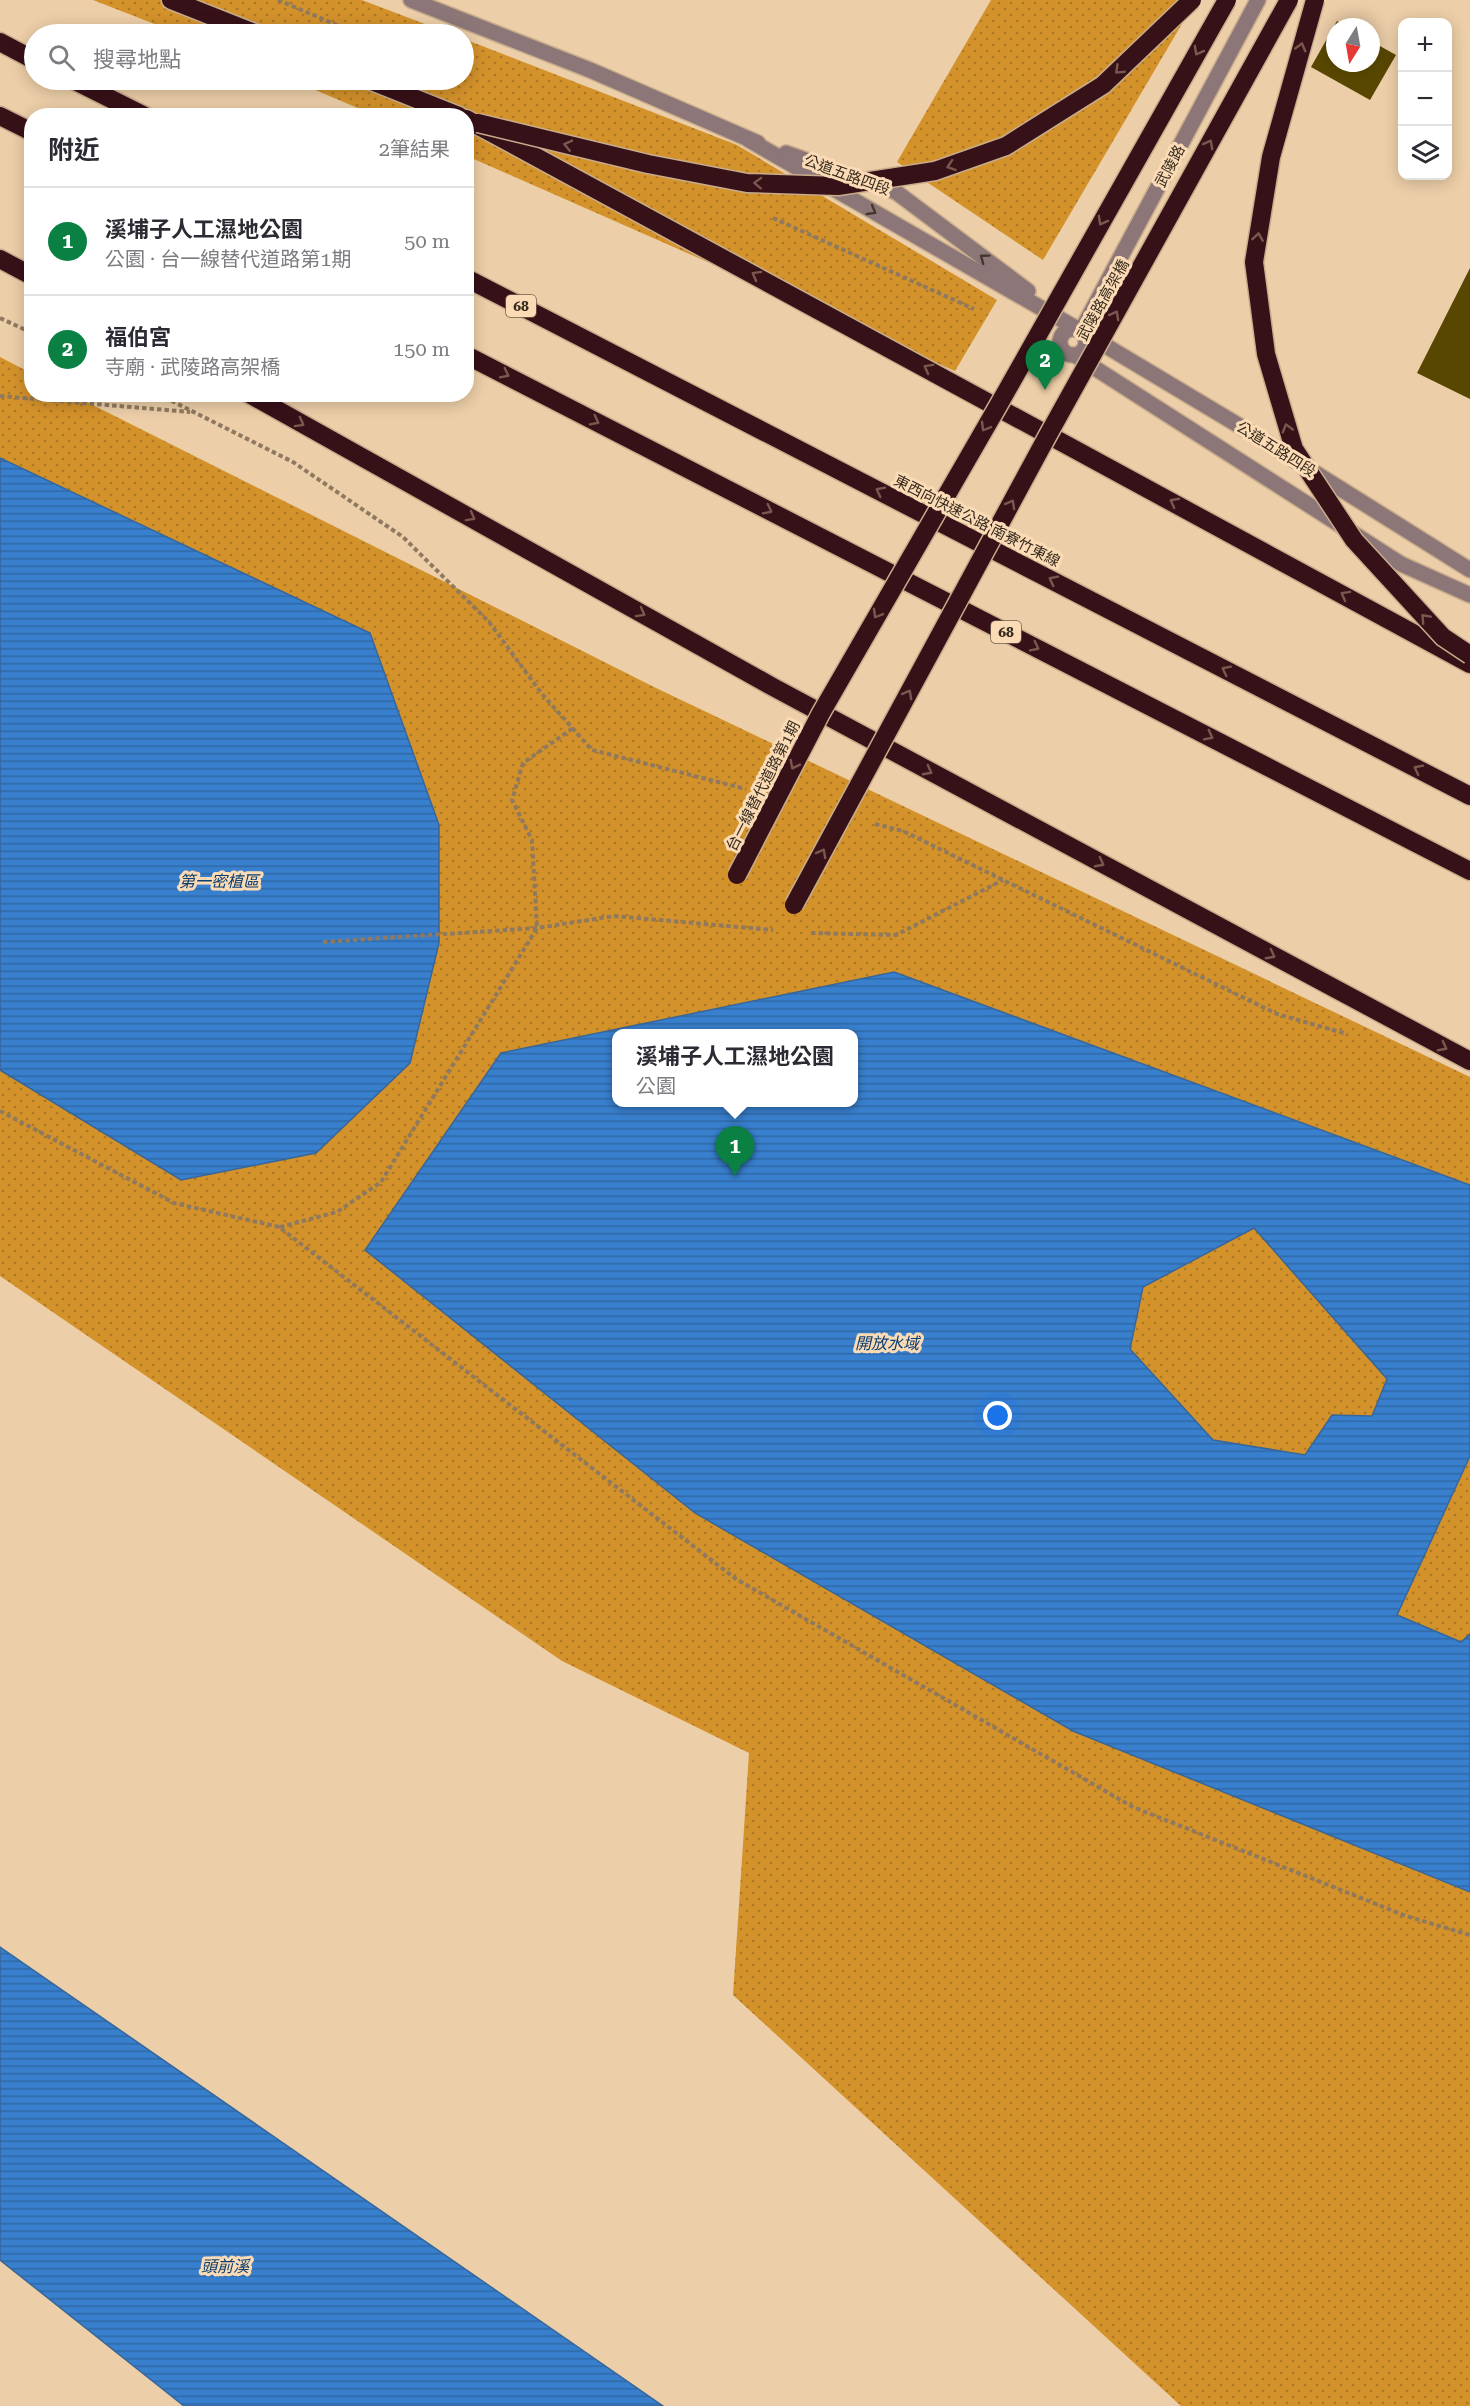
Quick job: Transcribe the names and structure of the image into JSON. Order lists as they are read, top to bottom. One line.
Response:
{"streets":{"highway":["武陵路高架橋","68","東西向快速公路 南寮竹東線","台一線替代道路第1期"],"street":["武陵路","公道五路四段"]},"crossings":[["武陵路","公道五路四段"]],"water":["第一密植區","開放水域","頭前溪"],"north":"bottom","page":{"map_buttons":["+","−"],"search":"搜尋地點","heading":["附近","2筆結果"],"list":[{"mark":"1","name":"溪埔子人工濕地公園","note":"公園 · 台一線替代道路第1期","value":"50 m"},{"mark":"2","name":"福伯宮","note":"寺廟 · 武陵路高架橋","value":"150 m"}],"pins":["2","1"],"popup":["溪埔子人工濕地公園","公園"]}}
